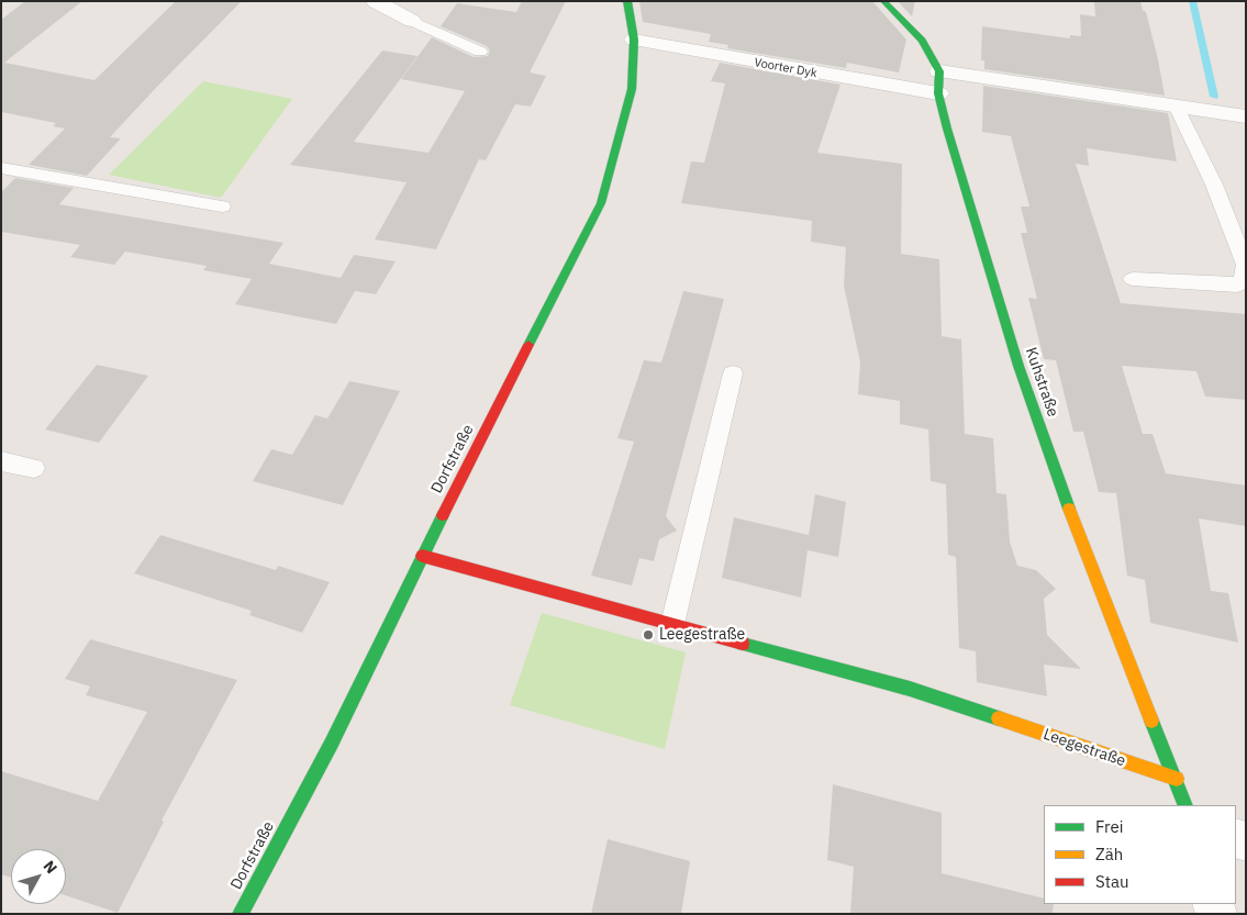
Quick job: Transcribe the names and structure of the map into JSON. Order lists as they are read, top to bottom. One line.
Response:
{"streets":{"street":["Voorter Dyk","Kuhstraße","Dorfstraße","Leegestraße"]},"crossings":[["Voorter Dyk","Kuhstraße"],["Voorter Dyk","Dorfstraße"],["Kuhstraße","Leegestraße"],["Dorfstraße","Leegestraße"]],"places":["Leegestraße"],"legend":["Frei","Zäh","Stau"],"north":"top right"}
